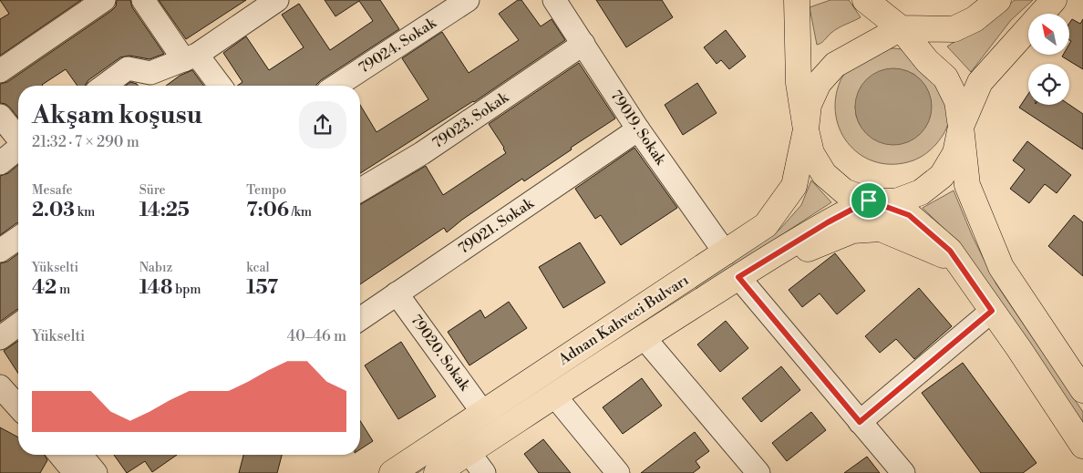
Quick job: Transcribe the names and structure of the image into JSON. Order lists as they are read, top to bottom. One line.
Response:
{"streets":{"main road":["Adnan Kahveci Bulvarı"],"street":["79024. Sokak","79023. Sokak","79019. Sokak","79021. Sokak","79020. Sokak"]},"crossings":[["79023. Sokak","79019. Sokak"],["79019. Sokak","79021. Sokak"],["79019. Sokak","Adnan Kahveci Bulvarı"],["79021. Sokak","79020. Sokak"],["Adnan Kahveci Bulvarı","79020. Sokak"]],"north":"top left","page":{"heading":["Akşam koşusu","21:32 · 7 × 290 m"],"stats":[["Mesafe","2.03 km"],["Süre","14:25"],["Tempo","7:06 /km"],["Yükselti","42 m"],["Nabız","148 bpm"],["kcal","157"]],"chart":["Yükselti","40–46 m"]}}
